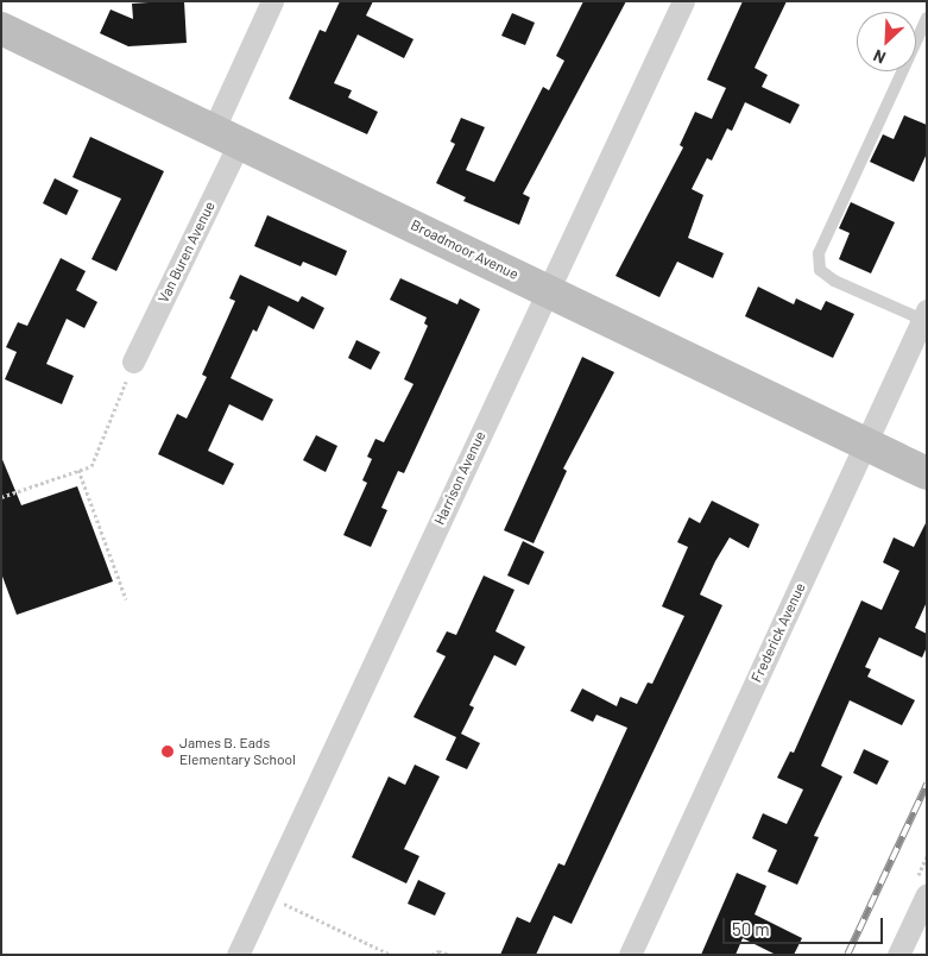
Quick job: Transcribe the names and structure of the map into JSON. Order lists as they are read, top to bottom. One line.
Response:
{"streets":{"street":["Broadmoor Avenue","Van Buren Avenue","Harrison Avenue","Frederick Avenue"]},"crossings":[["Broadmoor Avenue","Van Buren Avenue"],["Broadmoor Avenue","Harrison Avenue"],["Broadmoor Avenue","Frederick Avenue"]],"places":["James B. Eads Elementary School"],"scale_bar":"50 m","north":"bottom left"}
